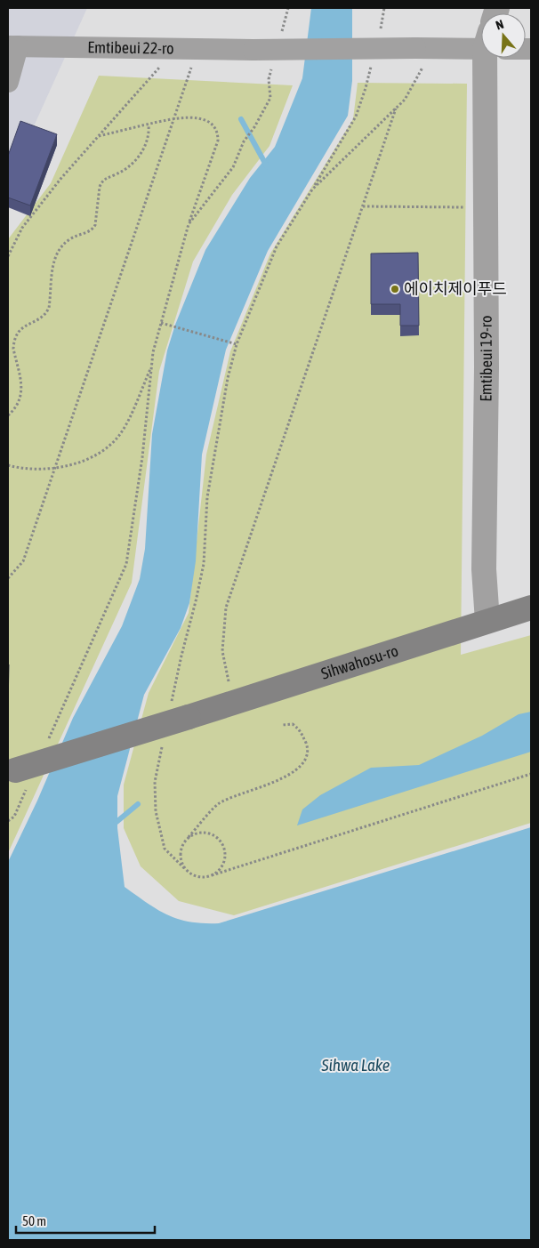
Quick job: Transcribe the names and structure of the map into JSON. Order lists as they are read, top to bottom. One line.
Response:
{"streets":{"main road":["Sihwahosu-ro"],"street":["Emtibeui 22-ro","Emtibeui 19-ro"]},"crossings":[["Emtibeui 19-ro","Sihwahosu-ro"]],"water":["Sihwa Lake"],"places":["에이치제이푸드"],"scale_bar":"50 m","north":"top"}
